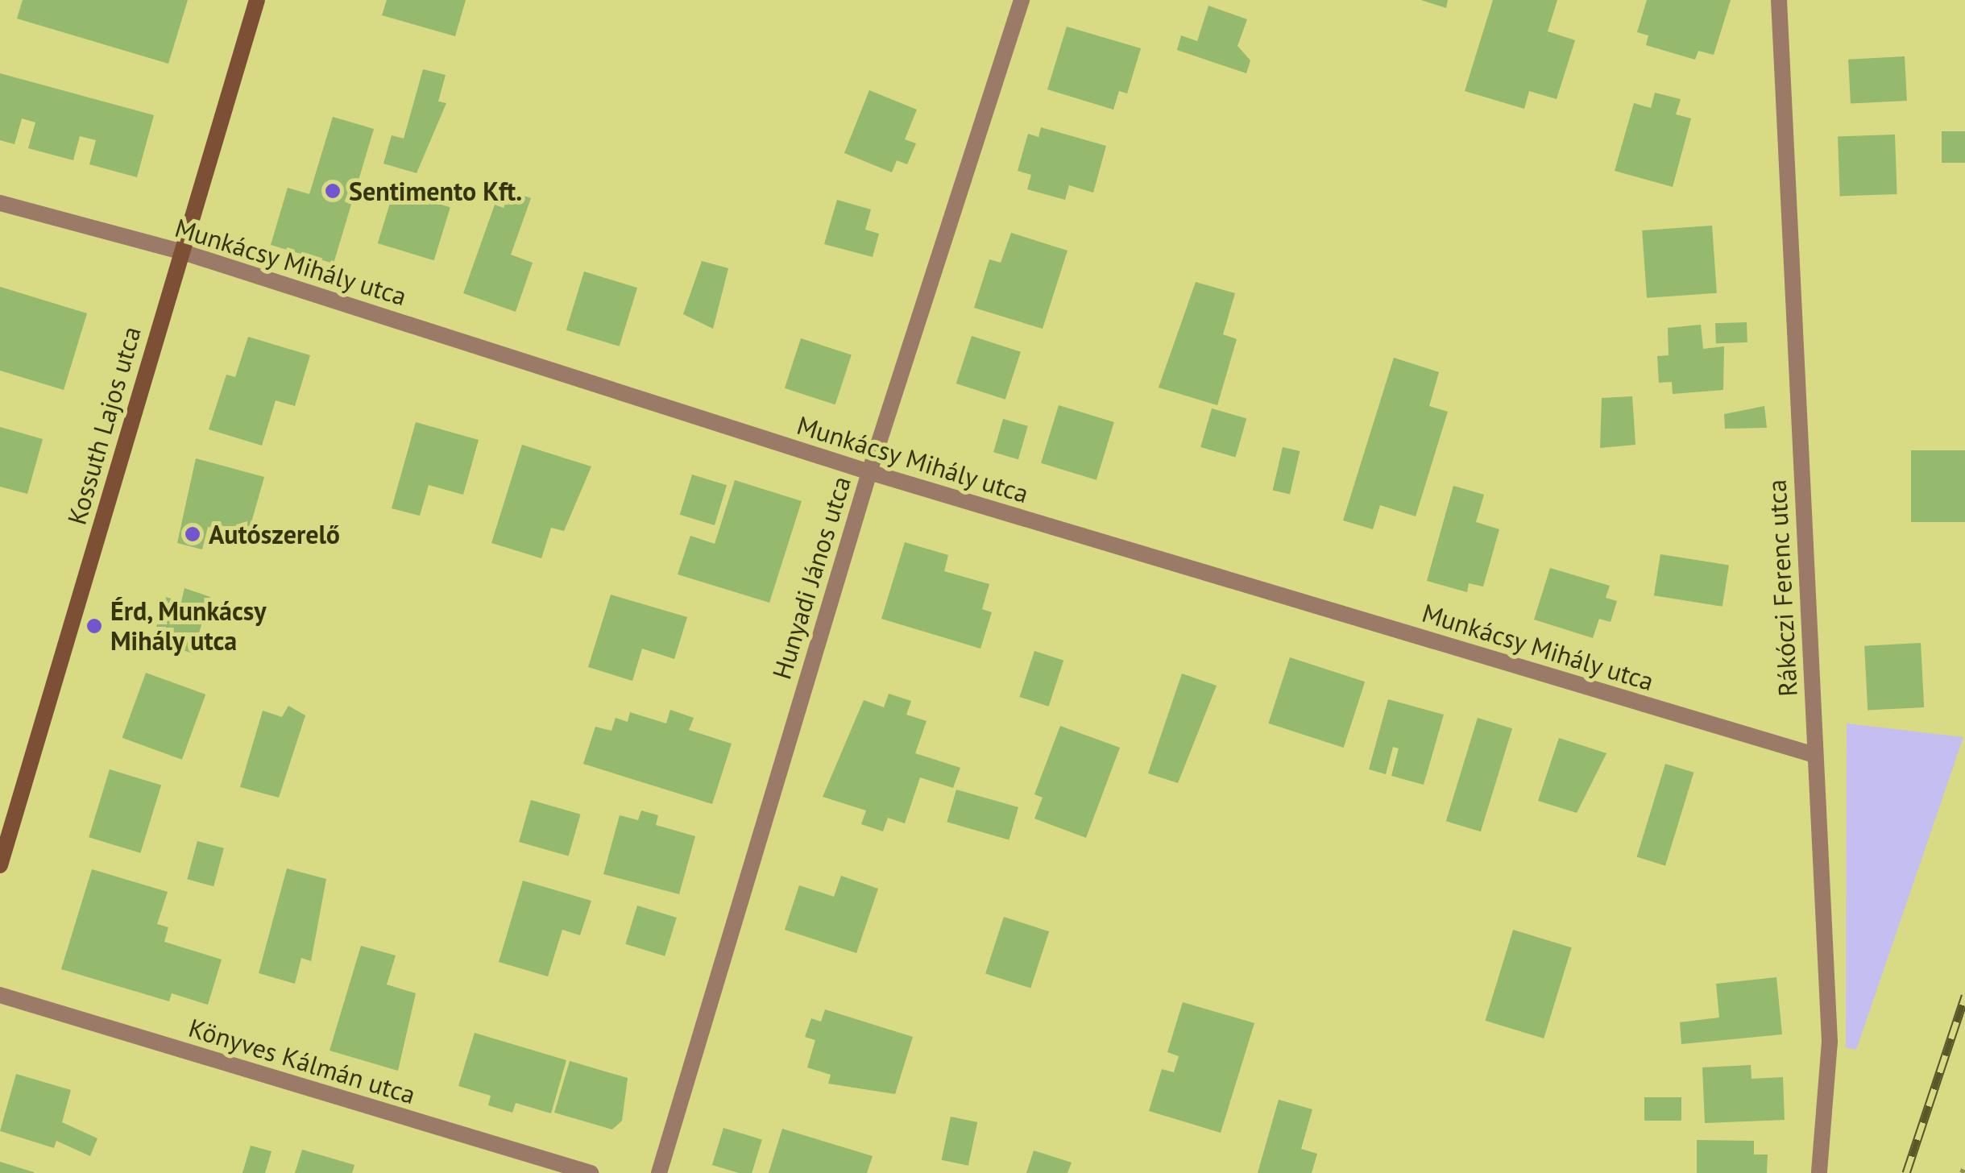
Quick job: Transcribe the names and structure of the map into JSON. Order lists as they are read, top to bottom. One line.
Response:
{"streets":{"street":["Munkácsy Mihály utca","Kossuth Lajos utca","Hunyadi János utca","Rákóczi Ferenc utca","Könyves Kálmán utca"]},"crossings":[["Munkácsy Mihály utca","Kossuth Lajos utca"],["Munkácsy Mihály utca","Hunyadi János utca"],["Munkácsy Mihály utca","Rákóczi Ferenc utca"]],"places":["Sentimento Kft.","Autószerelő","Érd, Munkácsy Mihály utca"]}
